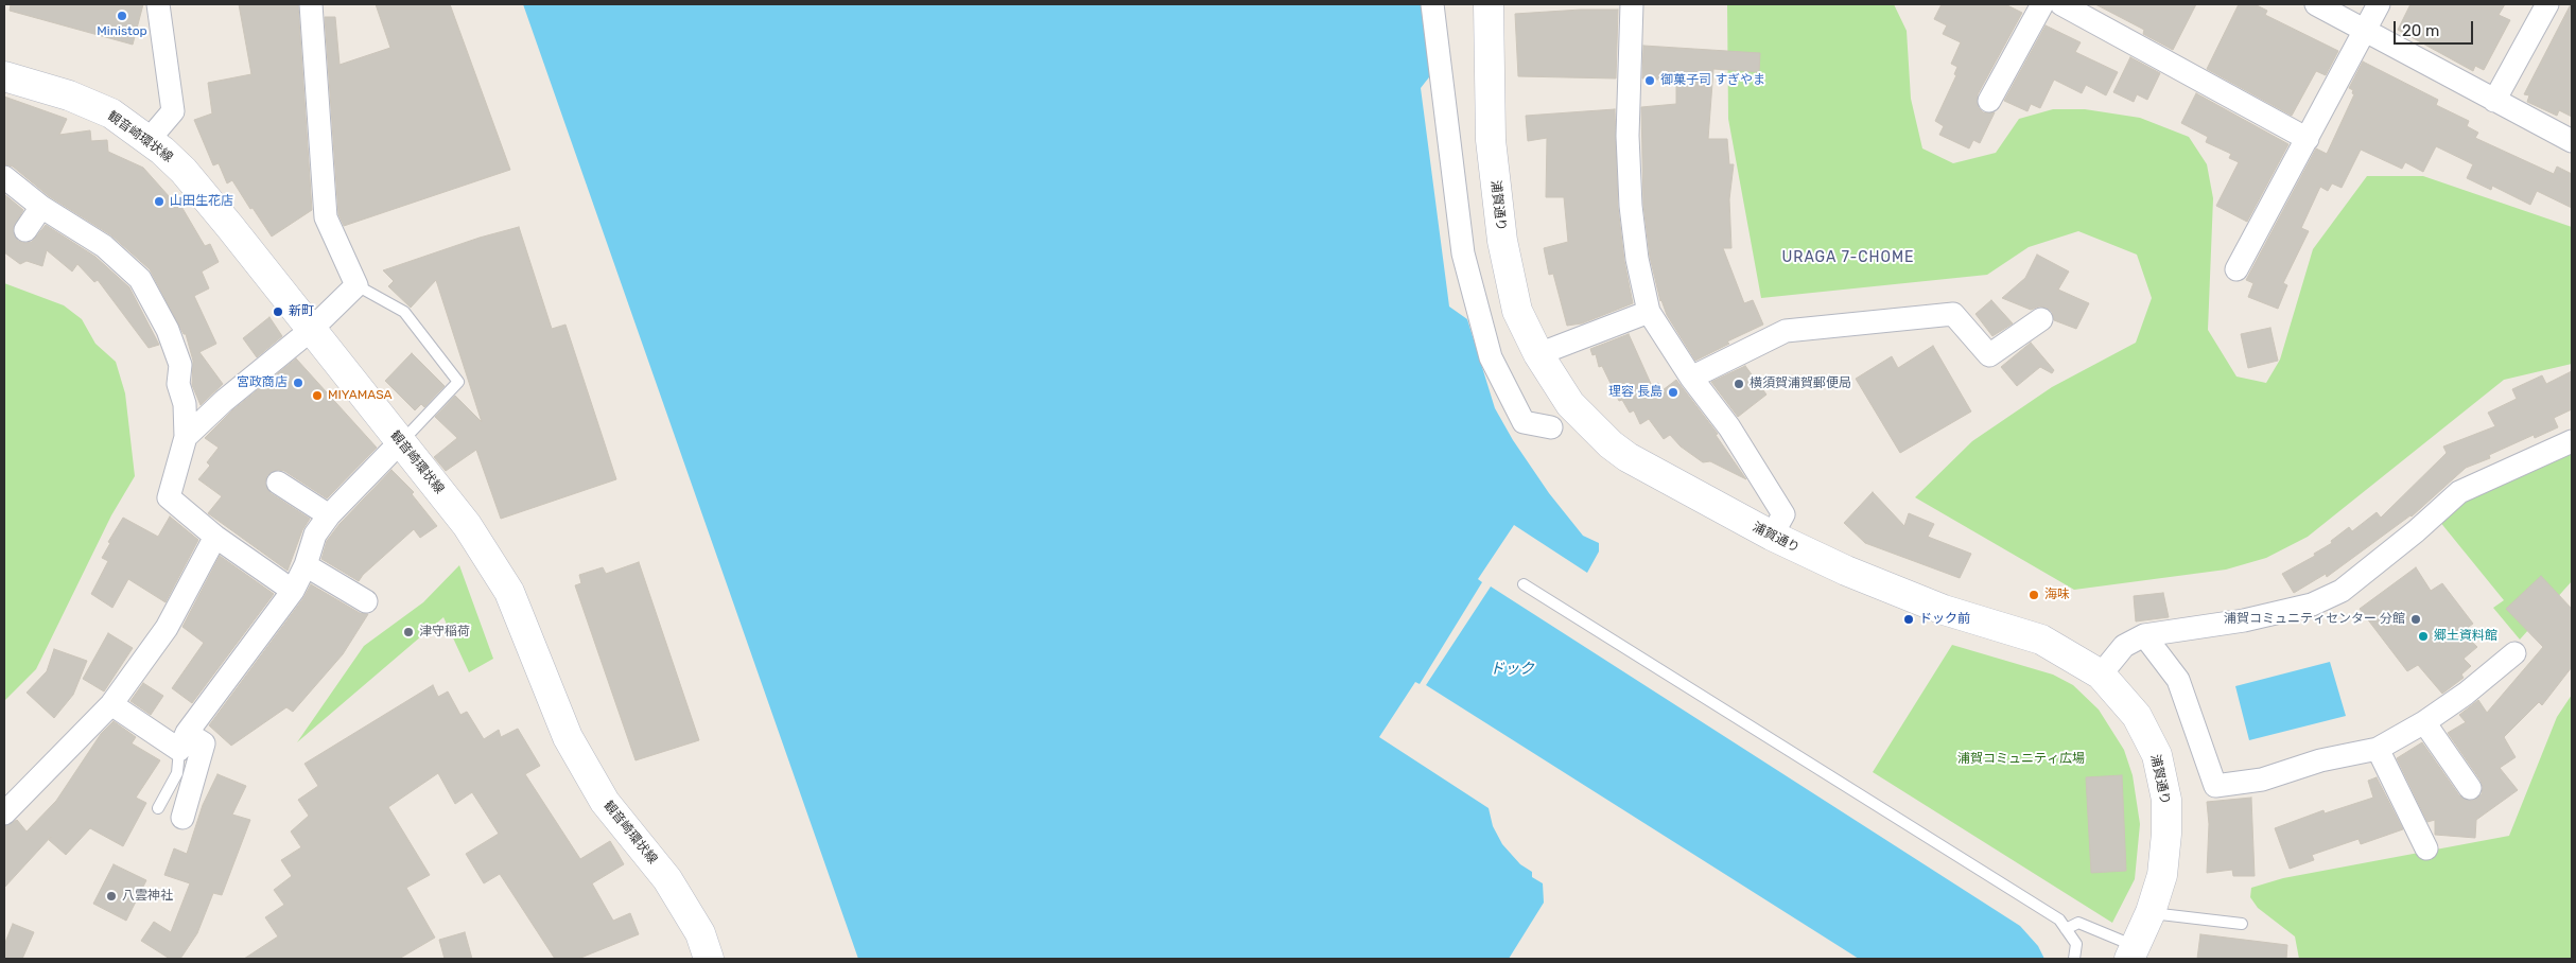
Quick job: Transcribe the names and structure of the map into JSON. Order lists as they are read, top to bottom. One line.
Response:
{"streets":{"main road":["観音崎環状線","浦賀通り"]},"districts":["URAGA 7-CHOME"],"water":["ドック"],"parks":["浦賀コミュニティ広場"],"places":["Ministop","御菓子司 すぎやま","山田生花店","新町","宮政商店","横須賀浦賀郵便局","理容 長島","MIYAMASA","海味","ドック前","浦賀コミュニティセンター 分館","津守稲荷","郷土資料館","八雲神社"],"scale_bar":"20 m"}
